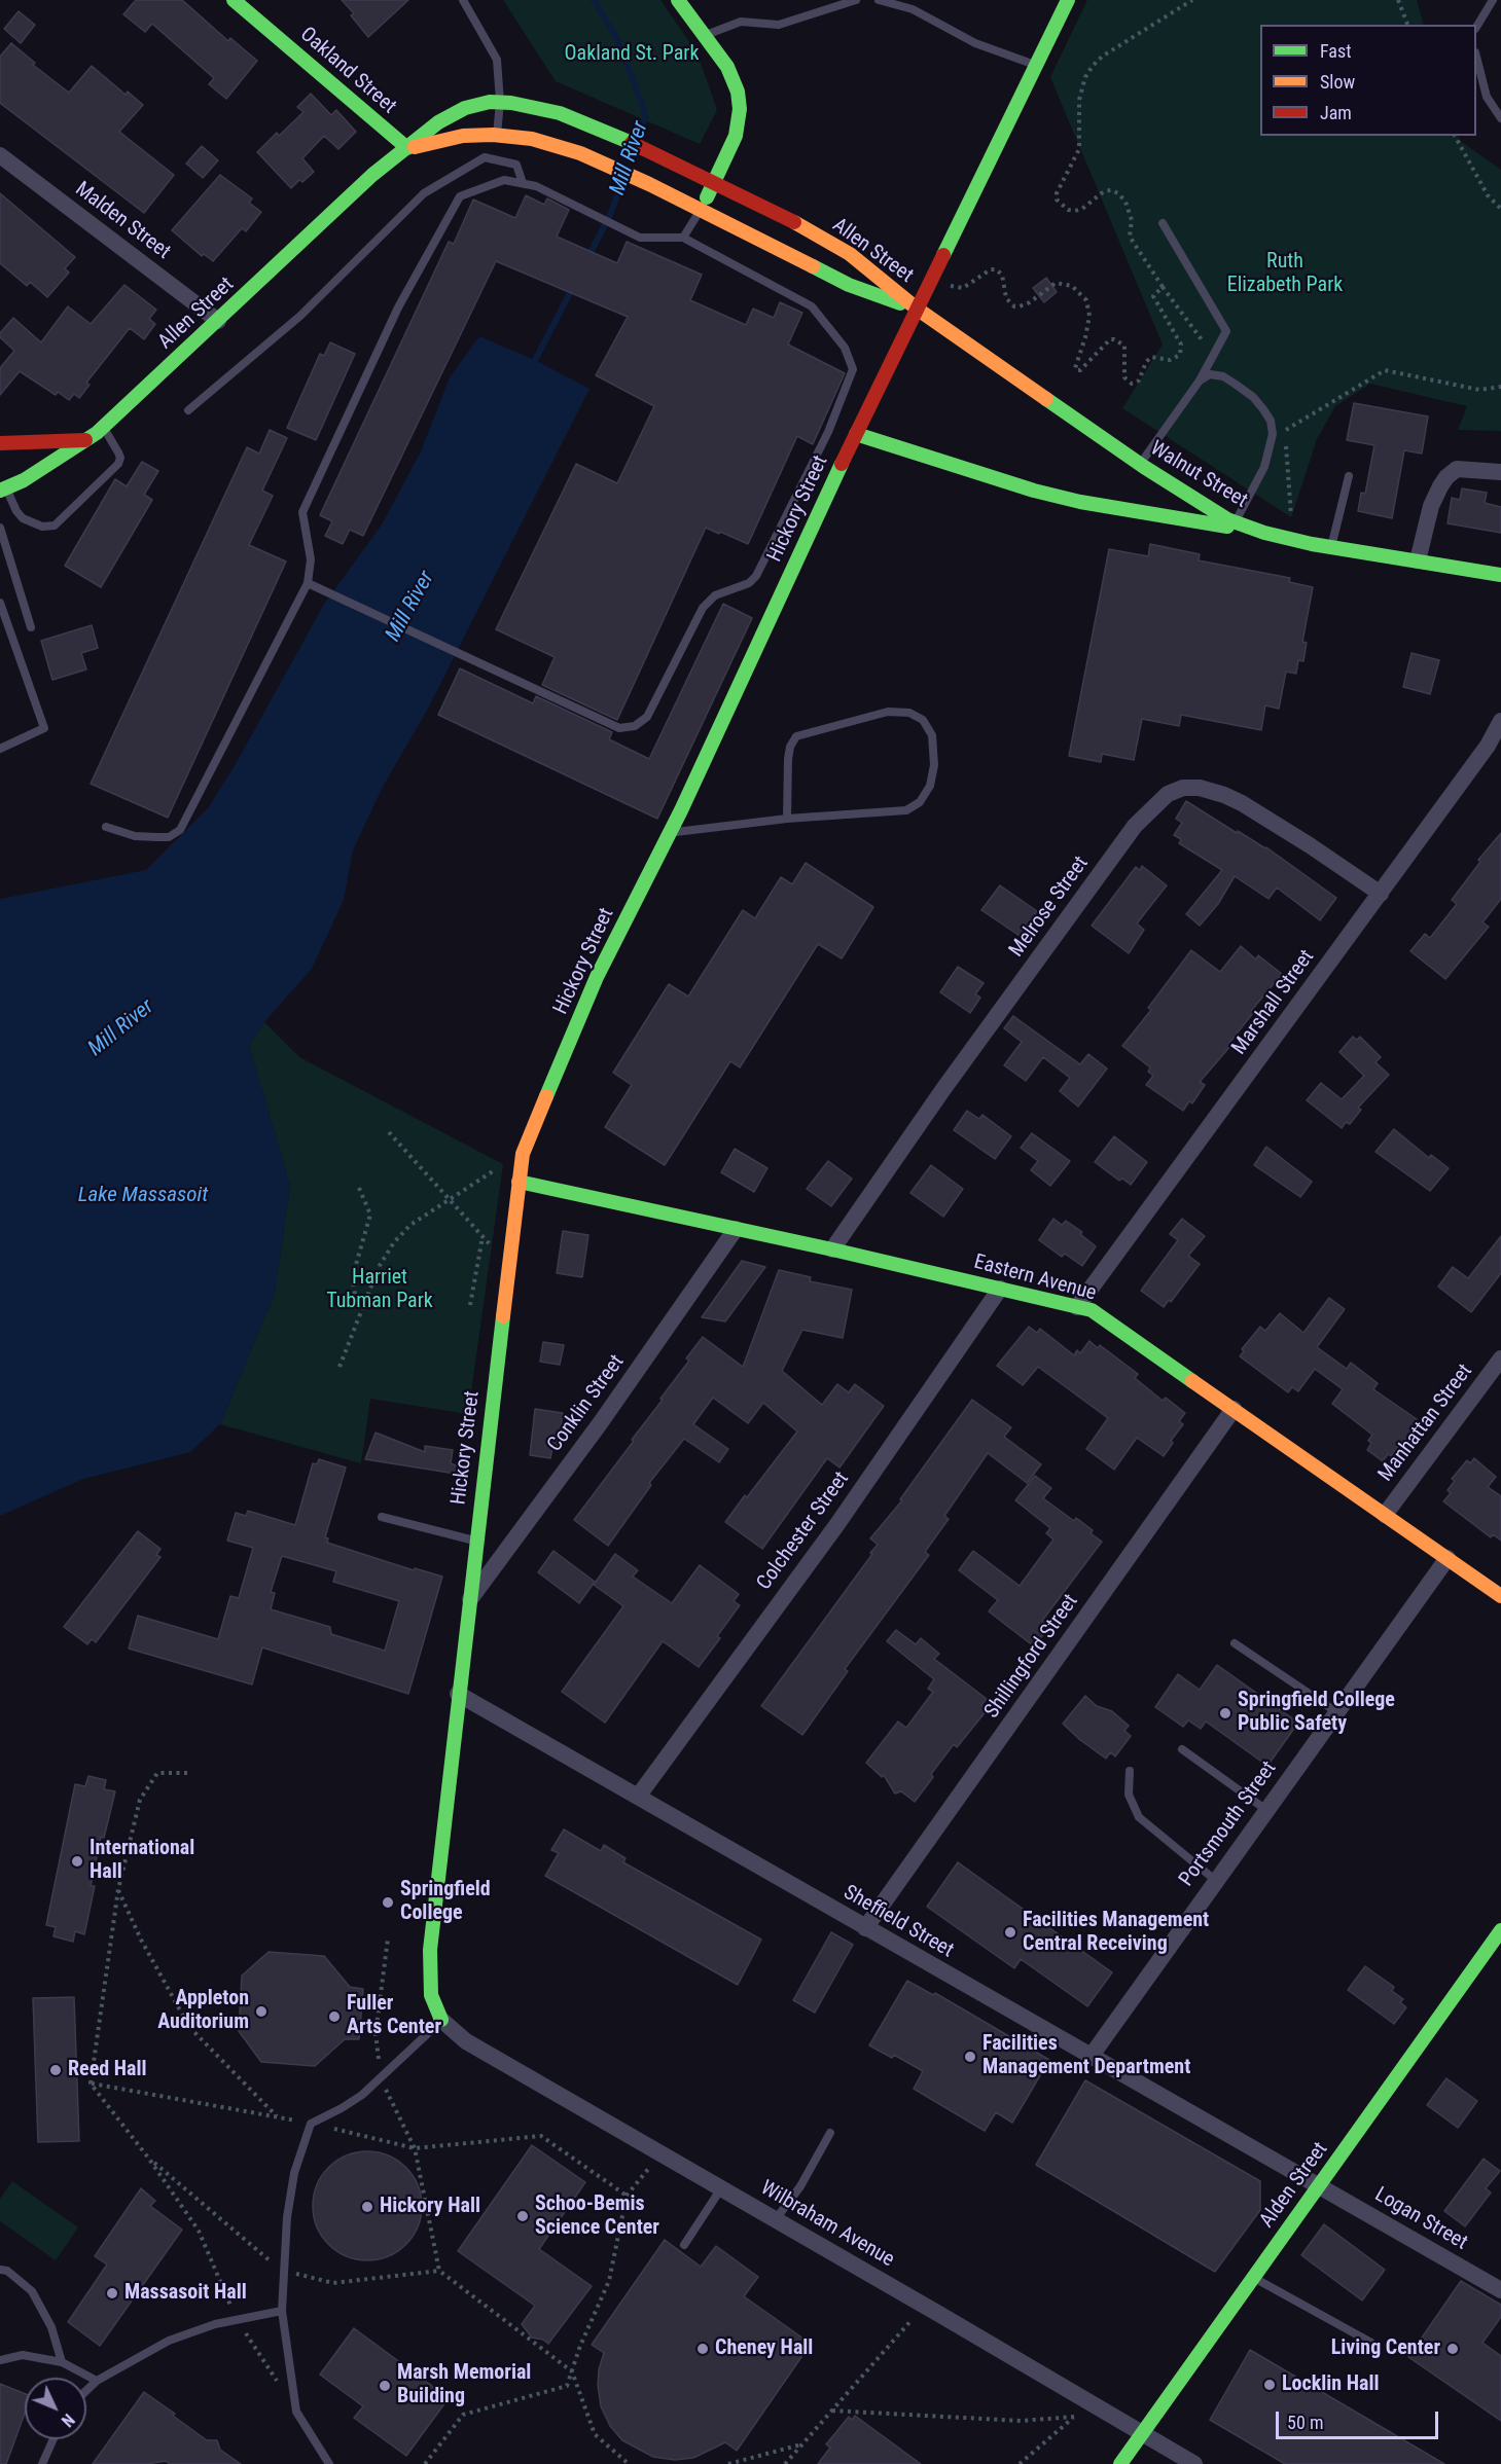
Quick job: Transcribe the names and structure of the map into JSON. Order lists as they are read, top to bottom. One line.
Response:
{"streets":{"main road":["Oakland Street","Allen Street","Walnut Street","Hickory Street","Eastern Avenue","Alden Street"],"street":["Malden Street","Melrose Street","Marshall Street","Conklin Street","Manhattan Street","Colchester Street","Shillingford Street","Portsmouth Street","Sheffield Street","Logan Street","Wilbraham Avenue"]},"crossings":[["Oakland Street","Allen Street"],["Malden Street","Allen Street"],["Allen Street","Walnut Street"],["Allen Street","Hickory Street"],["Walnut Street","Hickory Street"],["Hickory Street","Eastern Avenue"],["Hickory Street","Conklin Street"],["Hickory Street","Sheffield Street"],["Hickory Street","Wilbraham Avenue"],["Melrose Street","Marshall Street"],["Melrose Street","Eastern Avenue"],["Marshall Street","Eastern Avenue"],["Eastern Avenue","Conklin Street"],["Eastern Avenue","Manhattan Street"],["Eastern Avenue","Colchester Street"],["Eastern Avenue","Shillingford Street"],["Eastern Avenue","Portsmouth Street"],["Colchester Street","Sheffield Street"],["Shillingford Street","Sheffield Street"],["Portsmouth Street","Sheffield Street"],["Sheffield Street","Alden Street"],["Sheffield Street","Logan Street"],["Alden Street","Logan Street"],["Alden Street","Wilbraham Avenue"]],"water":["Mill River","Lake Massasoit"],"parks":["Oakland St. Park","Ruth Elizabeth Park","Harriet Tubman Park"],"places":["Springfield College Public Safety","International Hall","Springfield College","Facilities Management Central Receiving","Appleton Auditorium","Fuller Arts Center","Facilities Management Department","Reed Hall","Hickory Hall","Schoo-Bemis Science Center","Massasoit Hall","Cheney Hall","Living Center","Locklin Hall","Marsh Memorial Building"],"legend":["Fast","Slow","Jam"],"scale_bar":"50 m","north":"bottom right"}
